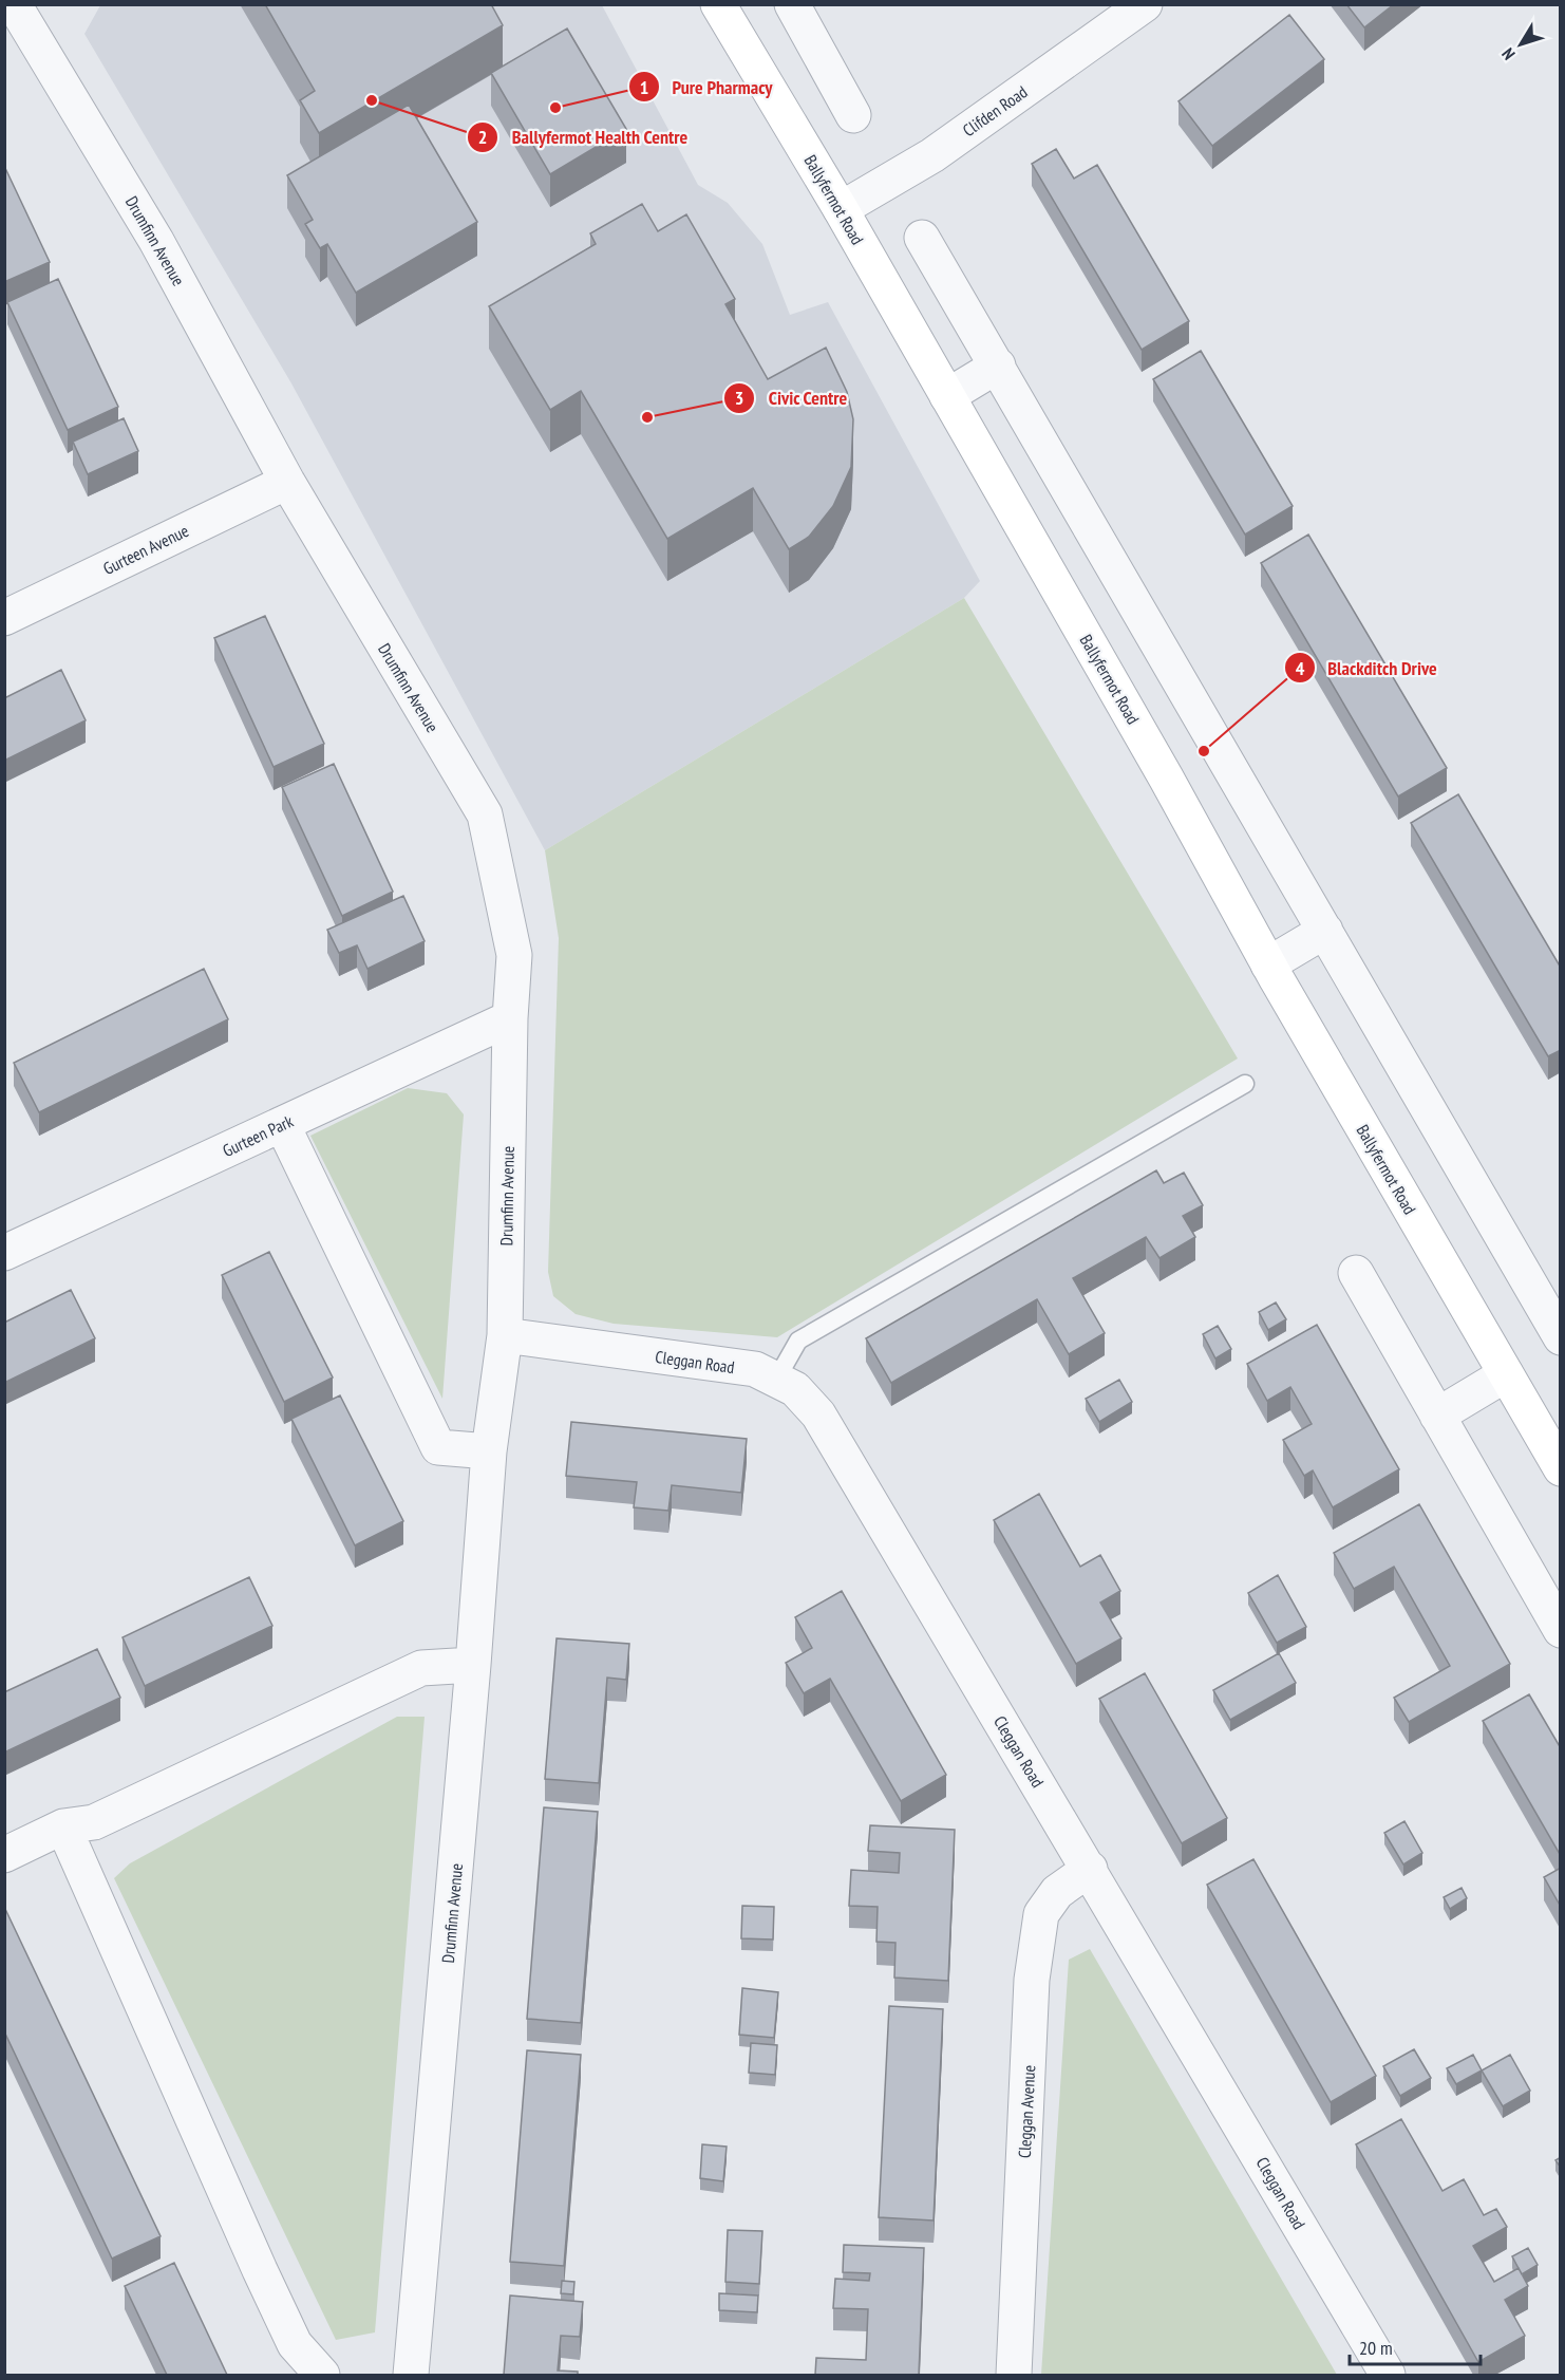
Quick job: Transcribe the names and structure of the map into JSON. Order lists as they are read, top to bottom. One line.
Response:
{"streets":{"main road":["Ballyfermot Road"],"street":["Clifden Road","Drumfinn Avenue","Gurteen Avenue","Gurteen Park","Cleggan Road","Cleggan Avenue"]},"crossings":[["Clifden Road","Ballyfermot Road"],["Drumfinn Avenue","Gurteen Avenue"],["Drumfinn Avenue","Gurteen Park"],["Drumfinn Avenue","Cleggan Road"],["Cleggan Road","Cleggan Avenue"]],"places":["Ballyfermot Health Centre","Pure Pharmacy","Civic Centre","Blackditch Drive"],"scale_bar":"20 m","north":"bottom left"}
